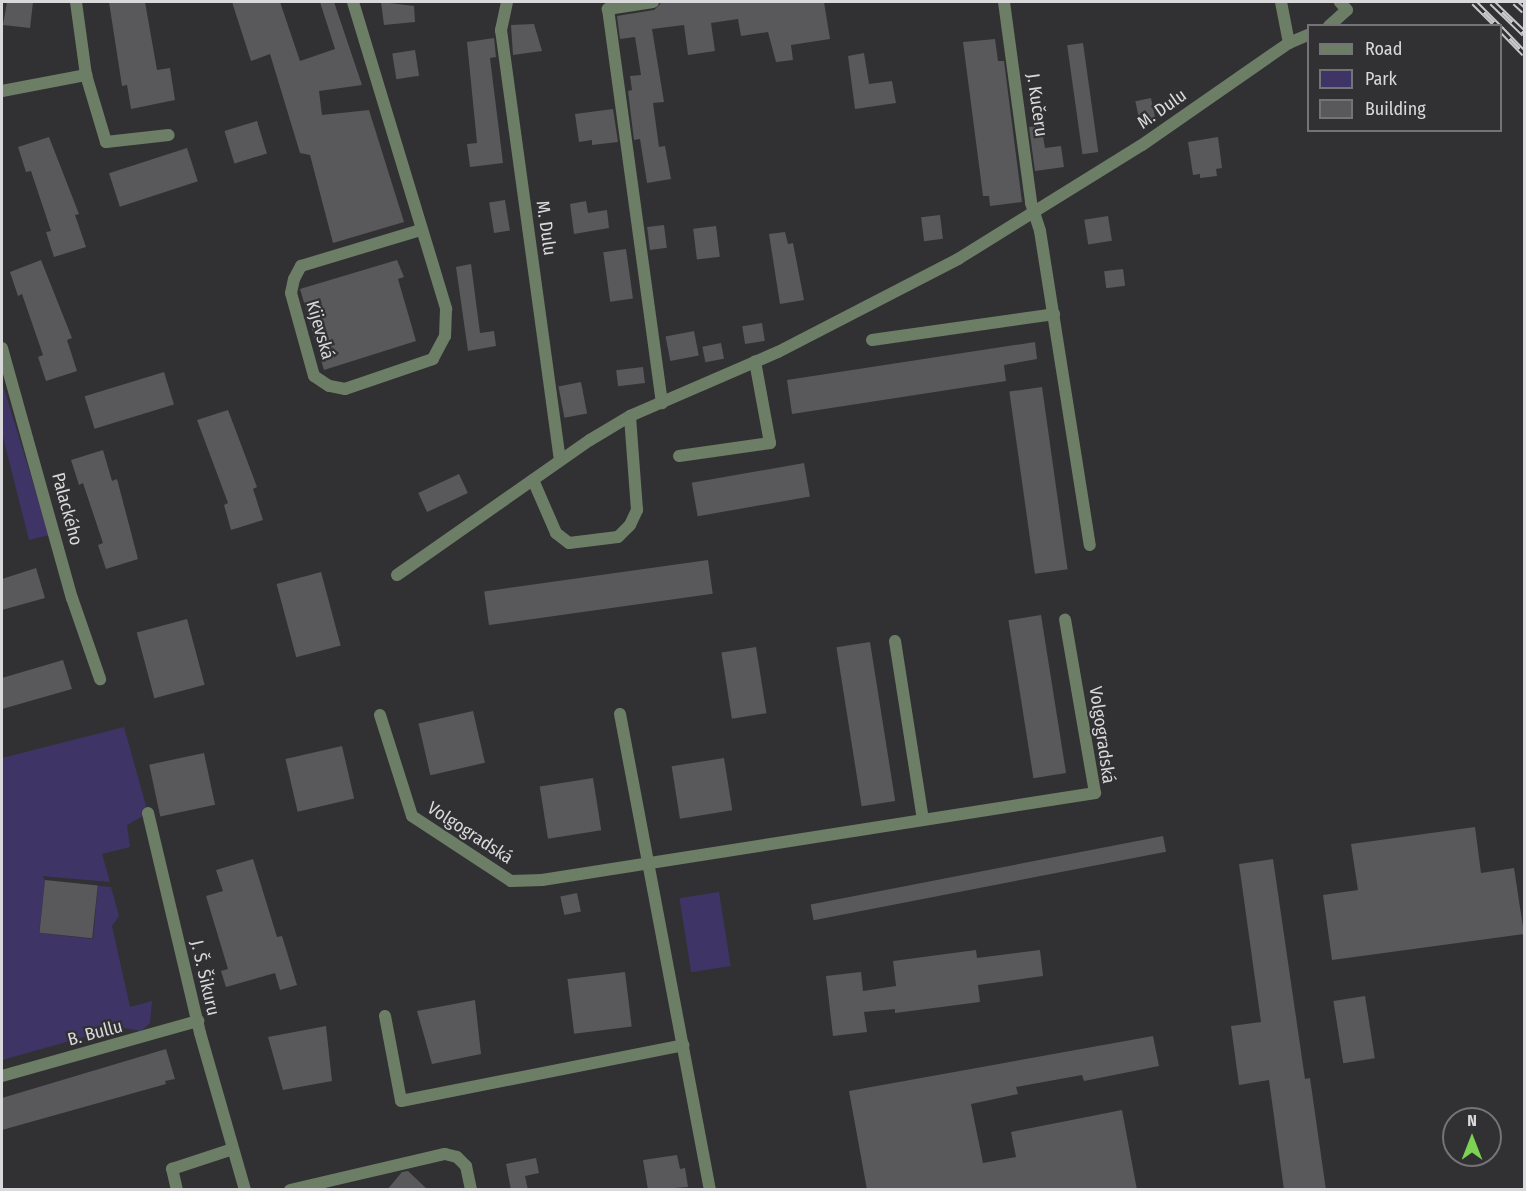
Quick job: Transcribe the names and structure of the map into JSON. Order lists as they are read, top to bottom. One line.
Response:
{"streets":{"street":["J. Kučeru","M. Dulu","Kijevská","Palackého","Volgogradská","J. Š. Šikuru","B. Bullu"]},"crossings":[["J. Kučeru","M. Dulu"],["J. Š. Šikuru","B. Bullu"]],"legend":["Road","Park","Building"],"north":"top"}
